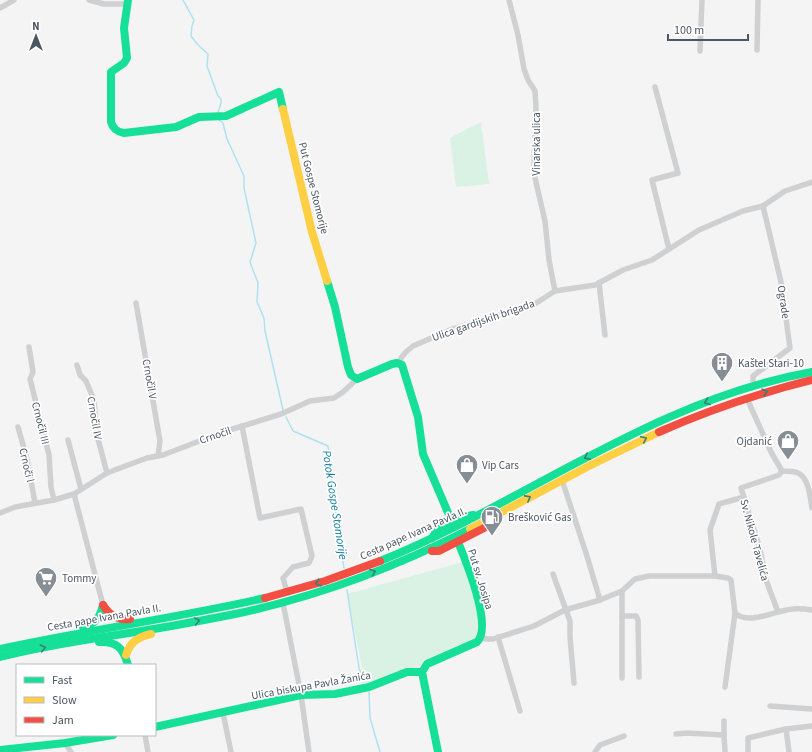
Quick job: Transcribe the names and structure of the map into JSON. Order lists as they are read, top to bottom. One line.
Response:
{"streets":{"main road":["Put Gospe Stomorije","Cesta pape Ivana Pavla II.","Put sv. Josipa","Ulica biskupa Pavla Žanića"],"street":["Vinarska ulica","Ograde","Ulica gardijskih brigada","Crnočil V","Crnočil IV","Crnočil III","Crnočil","Crnoči l","Sv. Nikole Tavelića"]},"crossings":[["Vinarska ulica","Ulica gardijskih brigada"],["Put Gospe Stomorije","Crnočil"],["Ograde","Ulica gardijskih brigada"],["Crnočil V","Crnočil"],["Crnočil IV","Crnočil"]],"water":["Potok Gospe Stomorije"],"places":{"building":["Kaštel Stari-10"],"shop":["Ojdanić","Vip Cars"],"fuel station":["Brešković Gas"],"supermarket":["Tommy"]},"legend":["Fast","Slow","Jam"],"scale_bar":"100 m","north":"top"}
